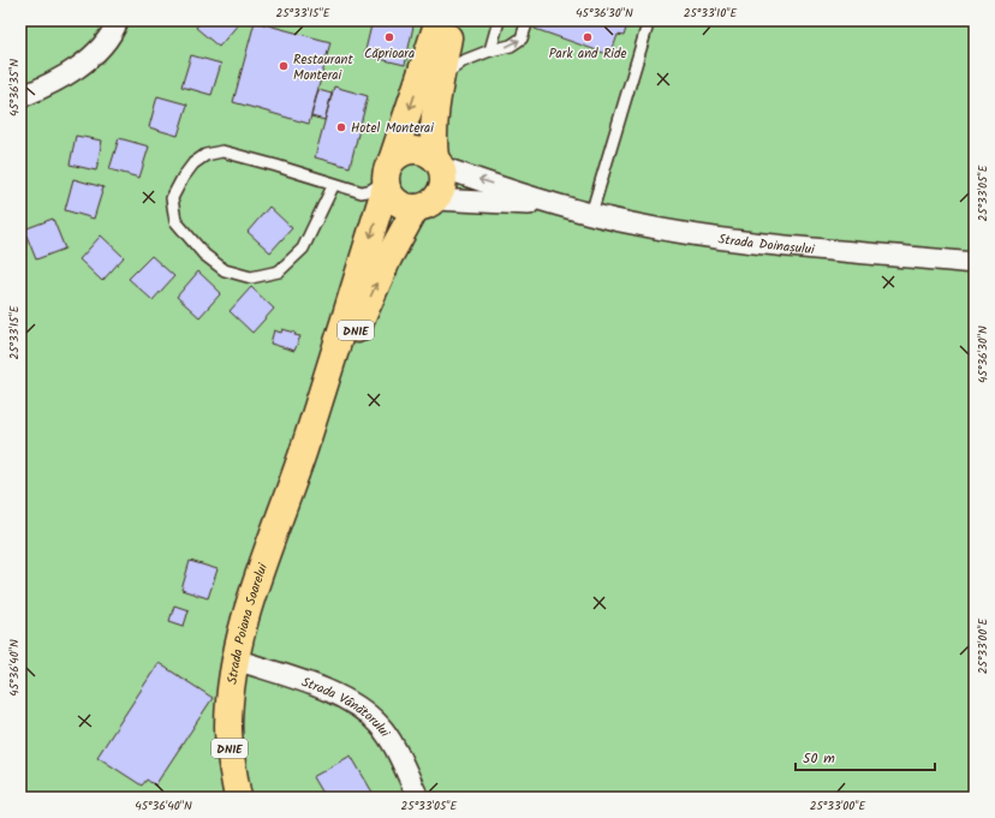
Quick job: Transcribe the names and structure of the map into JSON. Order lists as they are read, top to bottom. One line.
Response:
{"streets":{"main road":["DN1E","Strada Poiana Soarelui"],"street":["Strada Doinașului","Strada Vânătorului"]},"crossings":[["Strada Doinașului","DN1E"],["Strada Doinașului","Strada Poiana Soarelui"],["DN1E","Strada Poiana Soarelui"],["Strada Poiana Soarelui","Strada Vânătorului"]],"places":["Căprioara","Park and Ride","Restaurant Monterai","Hotel Monterai"],"scale_bar":"50 m","coordinates":["25°33'15\"E","45°36'30\"N","25°33'10\"E","45°36'35\"N","25°33'05\"E","25°33'00\"E","45°36'40\"N"]}
